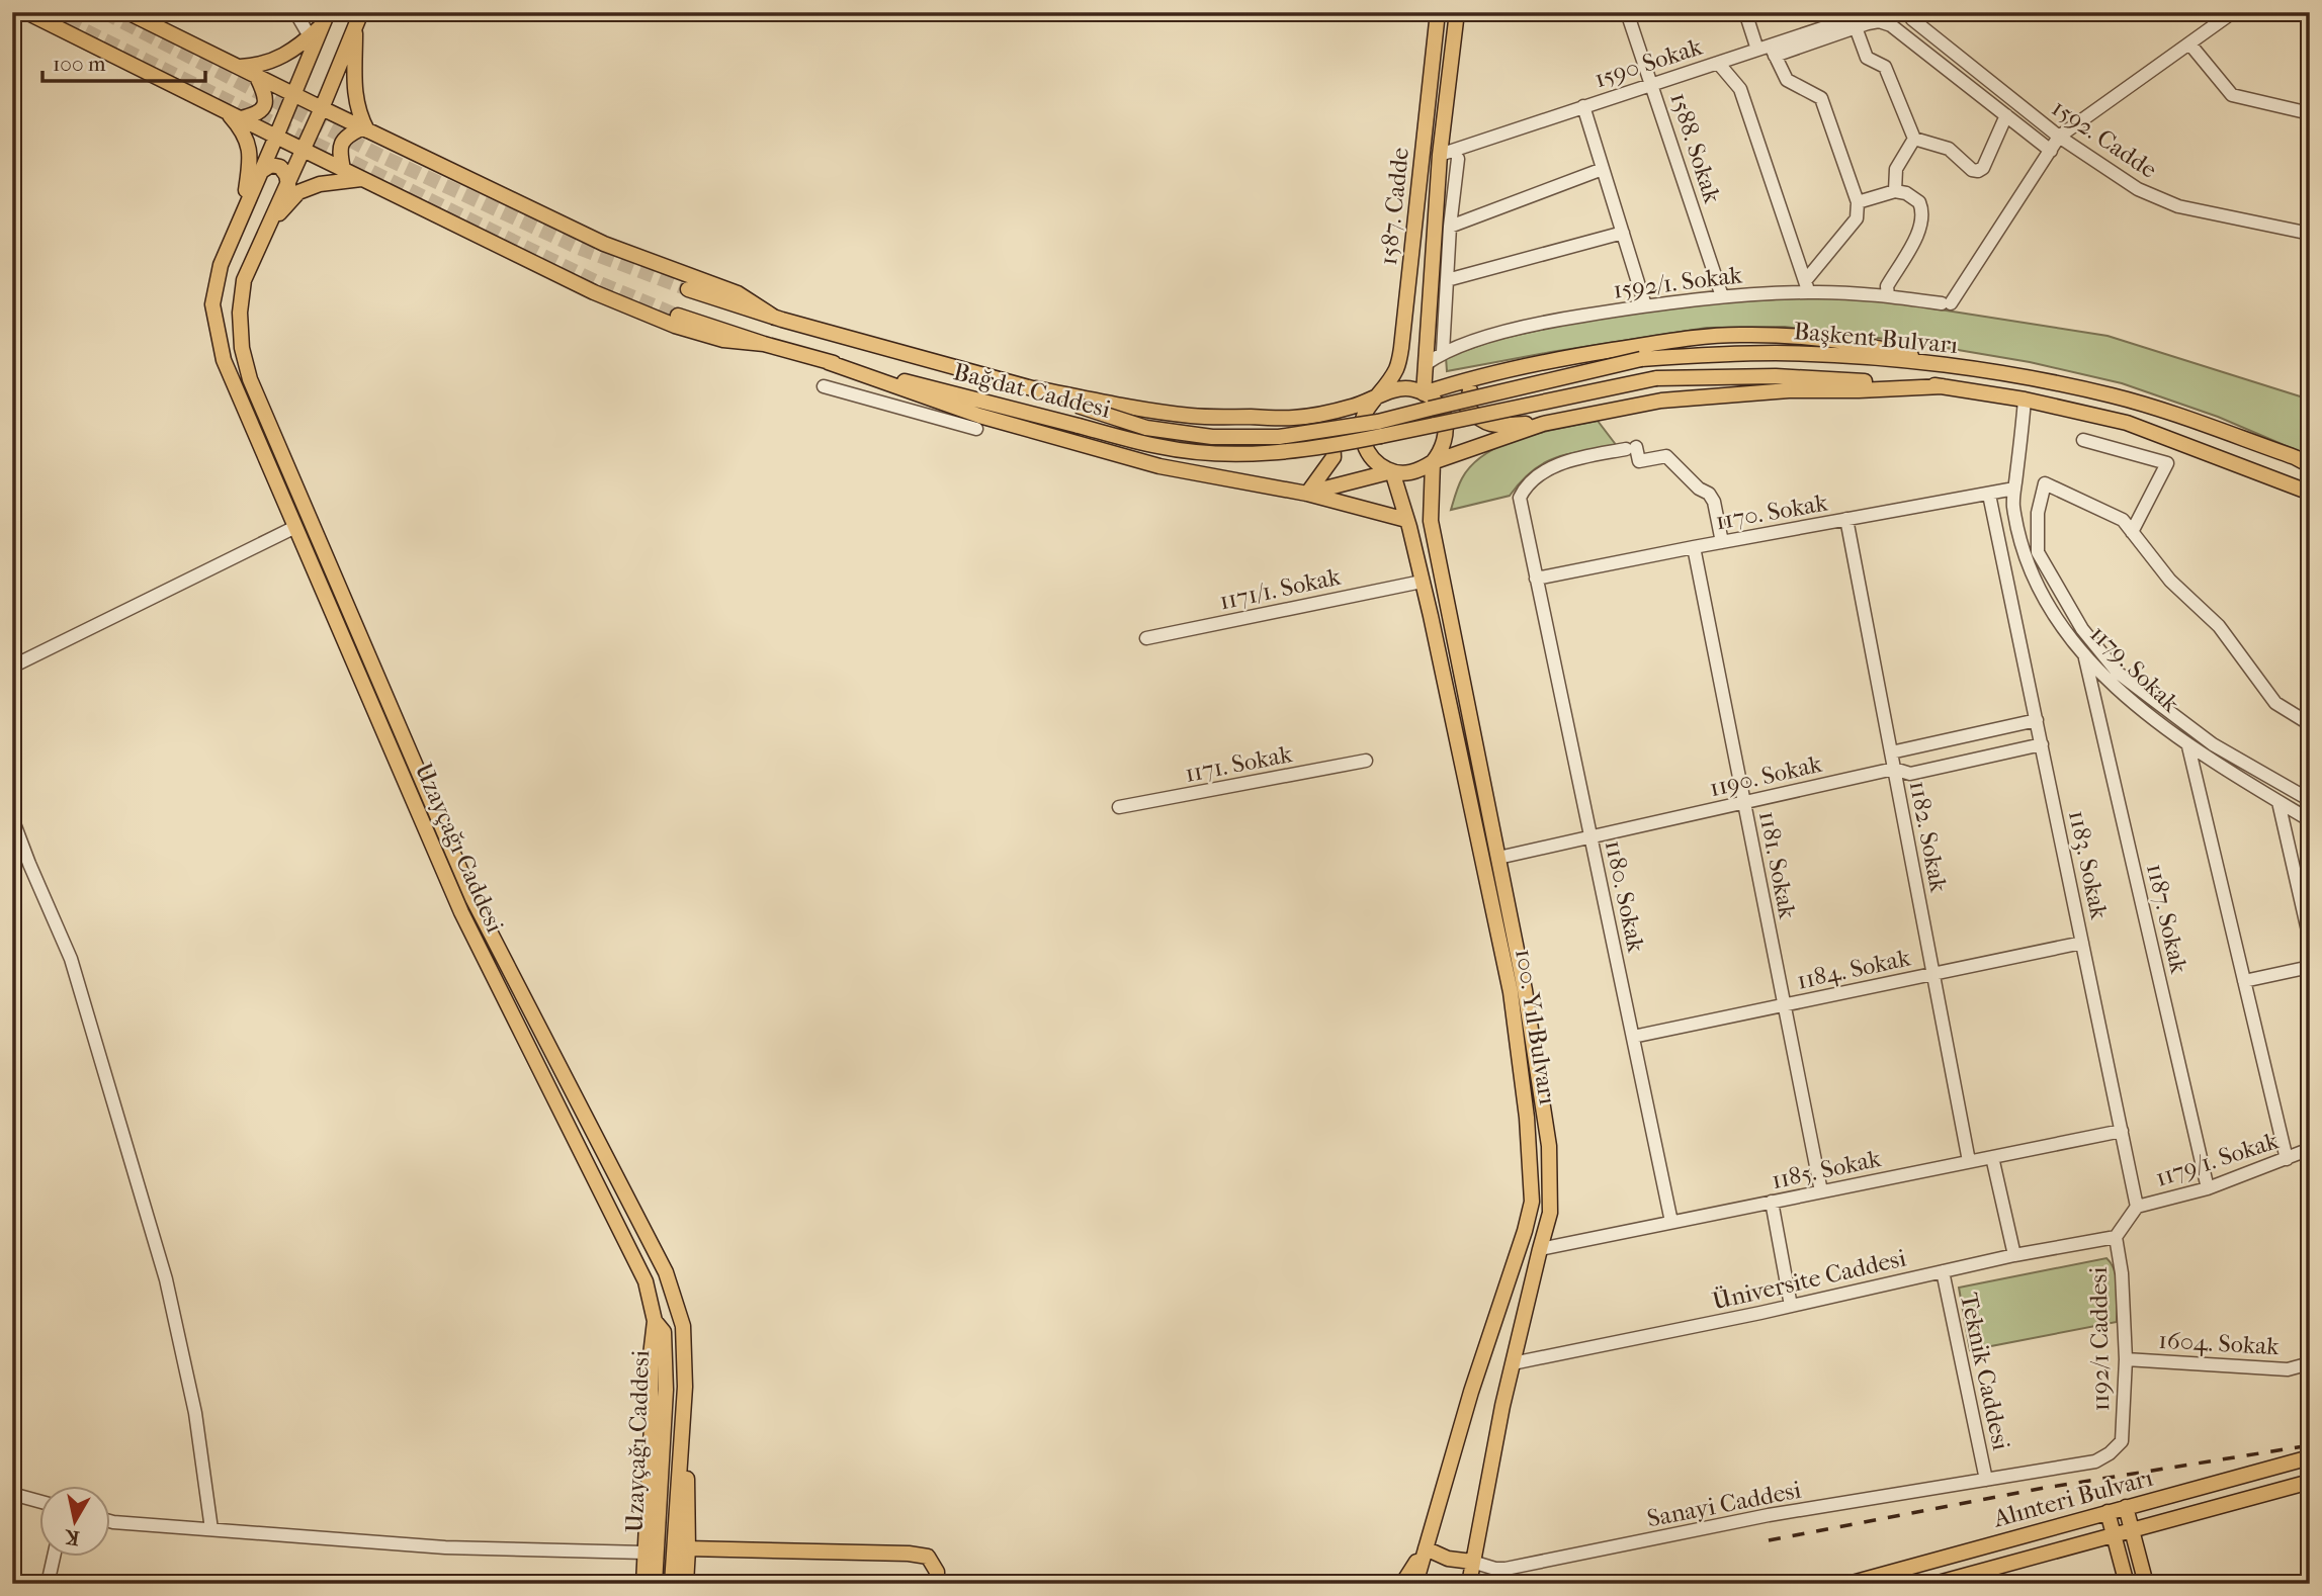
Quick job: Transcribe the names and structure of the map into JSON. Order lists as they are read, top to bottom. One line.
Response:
{"streets":{"main road":["1587. Cadde","Başkent Bulvarı","Bağdat Caddesi","Uzayçağı Caddesi","100. Yıl Bulvarı","Alınteri Bulvarı"],"street":["1590 Sokak","1592. Cadde","1588. Sokak","1592/1. Sokak","1170. Sokak","1171/1. Sokak","1179. Sokak","1171. Sokak","1190. Sokak","1182. Sokak","1181. Sokak","1183. Sokak","1180. Sokak","1187. Sokak","1184. Sokak","1179/1. Sokak","1185. Sokak","Üniversite Caddesi","1192/1 Caddesi","1604. Sokak","Teknik Caddesi","Sanayi Caddesi"]},"crossings":[["1590 Sokak","1588. Sokak"],["1590 Sokak","1587. Cadde"],["1588. Sokak","1592/1. Sokak"],["1587. Cadde","1592/1. Sokak"],["1587. Cadde","100. Yıl Bulvarı"],["Başkent Bulvarı","Bağdat Caddesi"],["Başkent Bulvarı","1179. Sokak"],["1170. Sokak","1179. Sokak"],["1170. Sokak","1182. Sokak"],["1170. Sokak","1181. Sokak"],["1170. Sokak","1183. Sokak"],["1170. Sokak","1180. Sokak"],["1171/1. Sokak","100. Yıl Bulvarı"],["1179. Sokak","1187. Sokak"],["1190. Sokak","1182. Sokak"],["1190. Sokak","1181. Sokak"],["1190. Sokak","1183. Sokak"],["1190. Sokak","1180. Sokak"],["1190. Sokak","100. Yıl Bulvarı"],["1182. Sokak","1184. Sokak"],["1182. Sokak","1185. Sokak"],["1181. Sokak","1184. Sokak"],["1181. Sokak","1185. Sokak"],["1183. Sokak","1184. Sokak"],["1183. Sokak","1179/1. Sokak"],["1183. Sokak","1185. Sokak"],["1180. Sokak","1184. Sokak"],["1180. Sokak","1185. Sokak"],["1187. Sokak","1179/1. Sokak"],["100. Yıl Bulvarı","1185. Sokak"],["100. Yıl Bulvarı","Üniversite Caddesi"],["100. Yıl Bulvarı","Sanayi Caddesi"],["Üniversite Caddesi","1192/1 Caddesi"],["Üniversite Caddesi","Teknik Caddesi"],["1192/1 Caddesi","1604. Sokak"],["1192/1 Caddesi","Sanayi Caddesi"],["Teknik Caddesi","Sanayi Caddesi"]],"scale_bar":"100 m","north":"bottom"}
